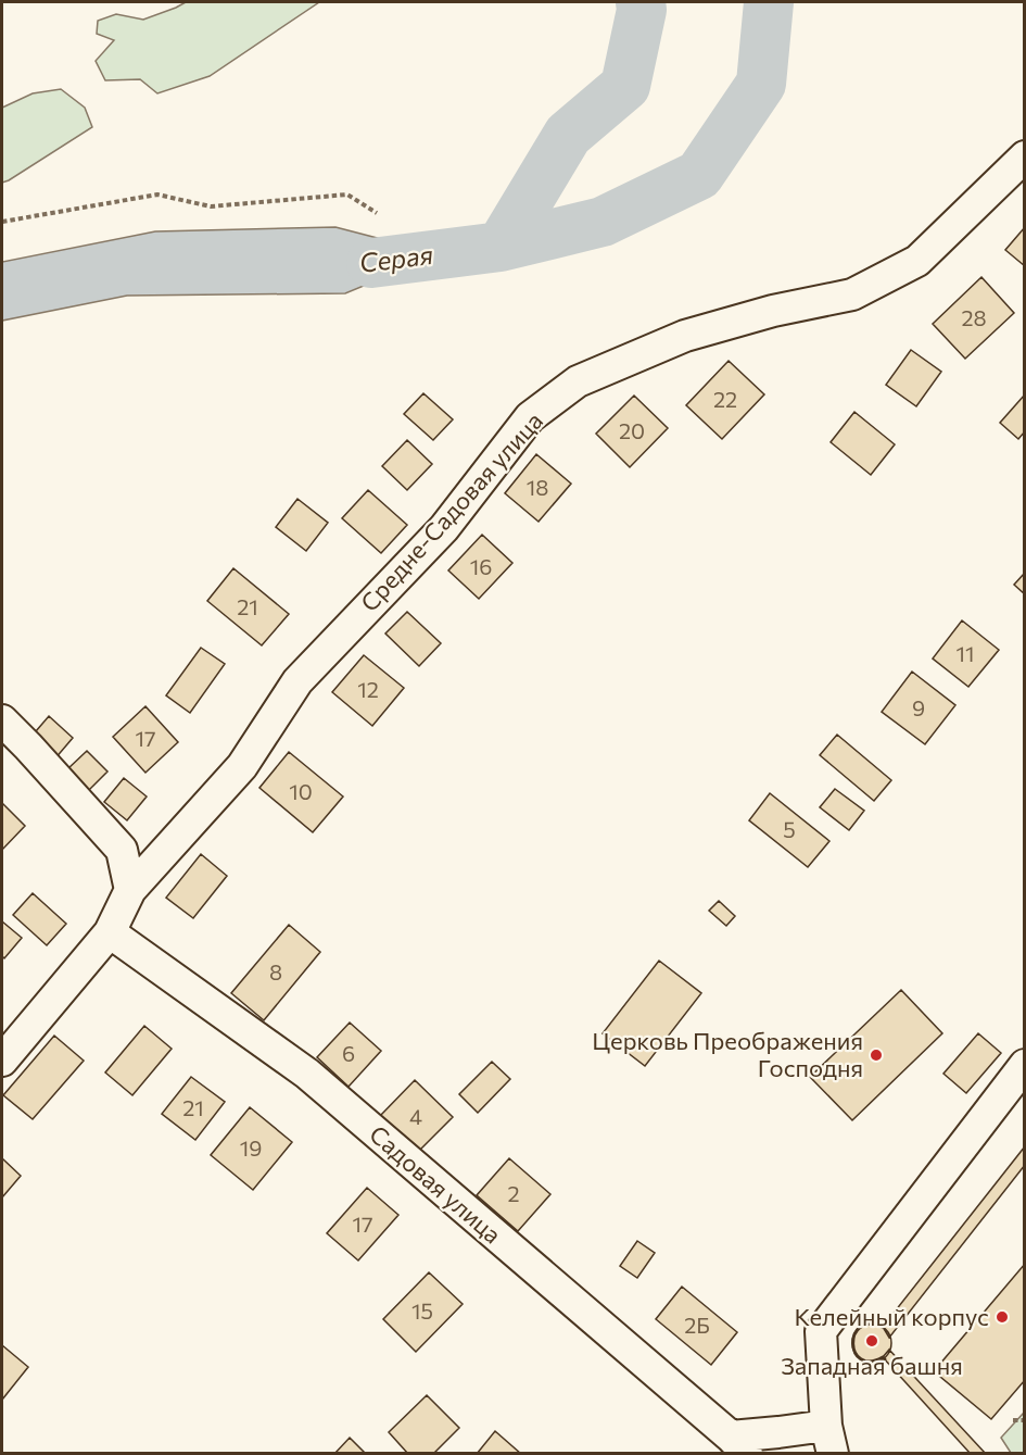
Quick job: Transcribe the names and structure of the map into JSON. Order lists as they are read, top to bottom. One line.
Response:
{"streets":{"street":["Средне-Садовая улица","Садовая улица"]},"crossings":[["Средне-Садовая улица","Садовая улица"]],"water":["Серая"],"places":["Церковь Преображения Господня","Келейный корпус","Западная башня"],"house_numbers":["28","22","20","18","16","21","11","12","9","17","10","5","8","6","21","4","19","2","17","15","2Б"]}
